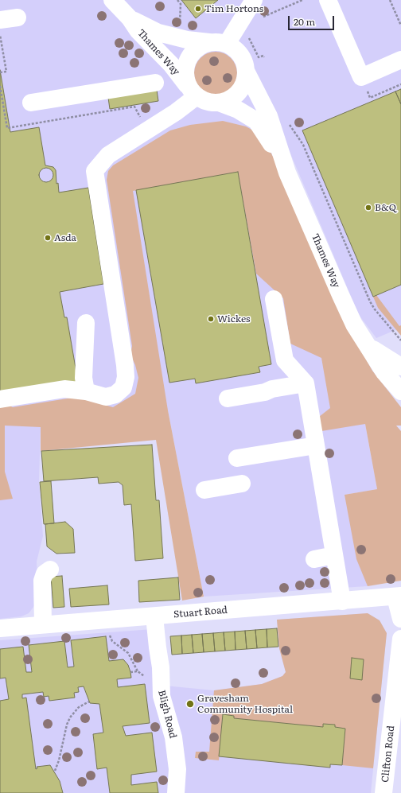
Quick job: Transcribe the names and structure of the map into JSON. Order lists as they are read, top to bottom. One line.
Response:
{"streets":{"street":["Thames Way","Stuart Road","Bligh Road","Clifton Road"]},"crossings":[["Stuart Road","Bligh Road"]],"places":["Tim Hortons","B&Q","Asda","Wickes","Gravesham Community Hospital"],"scale_bar":"20 m"}
